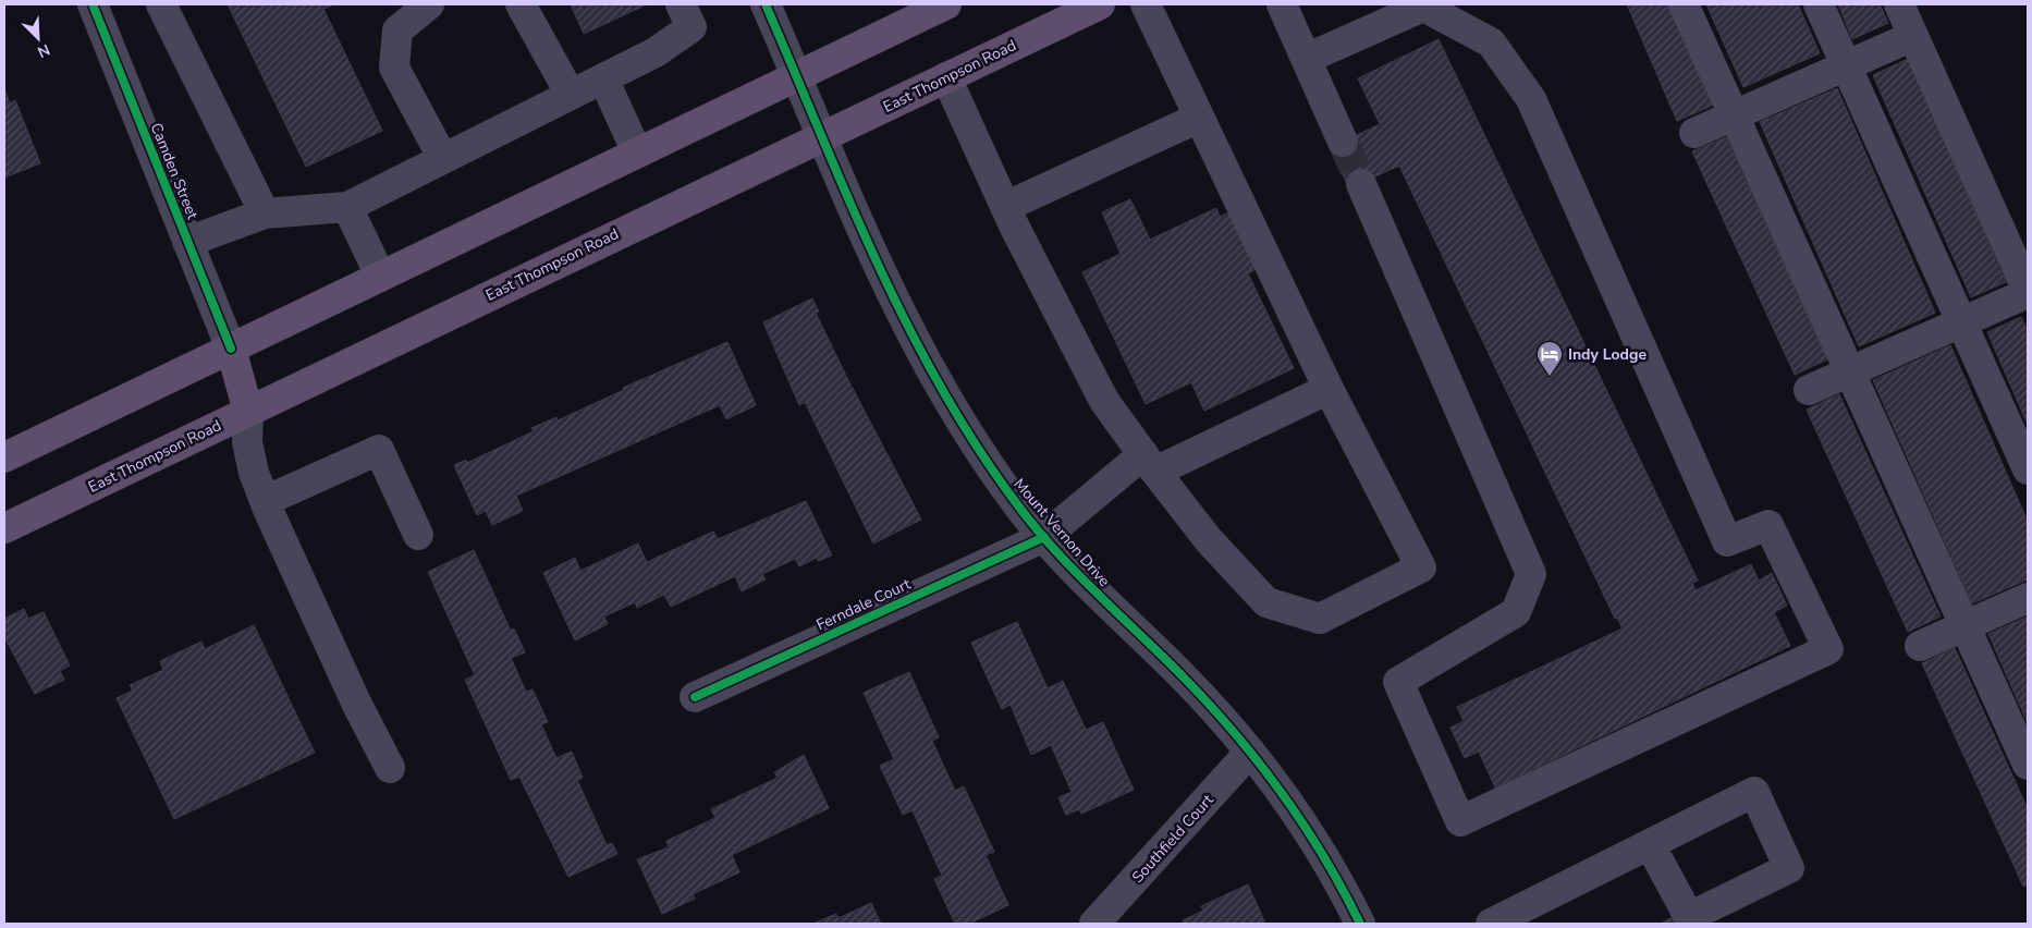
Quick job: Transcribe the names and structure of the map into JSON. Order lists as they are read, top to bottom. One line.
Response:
{"streets":{"main road":["East Thompson Road"],"street":["Camden Street","Mount Vernon Drive","Ferndale Court","Southfield Court"]},"crossings":[["East Thompson Road","Mount Vernon Drive"],["Mount Vernon Drive","Ferndale Court"],["Mount Vernon Drive","Southfield Court"]],"places":{"hotel":["Indy Lodge"]},"north":"bottom right"}
